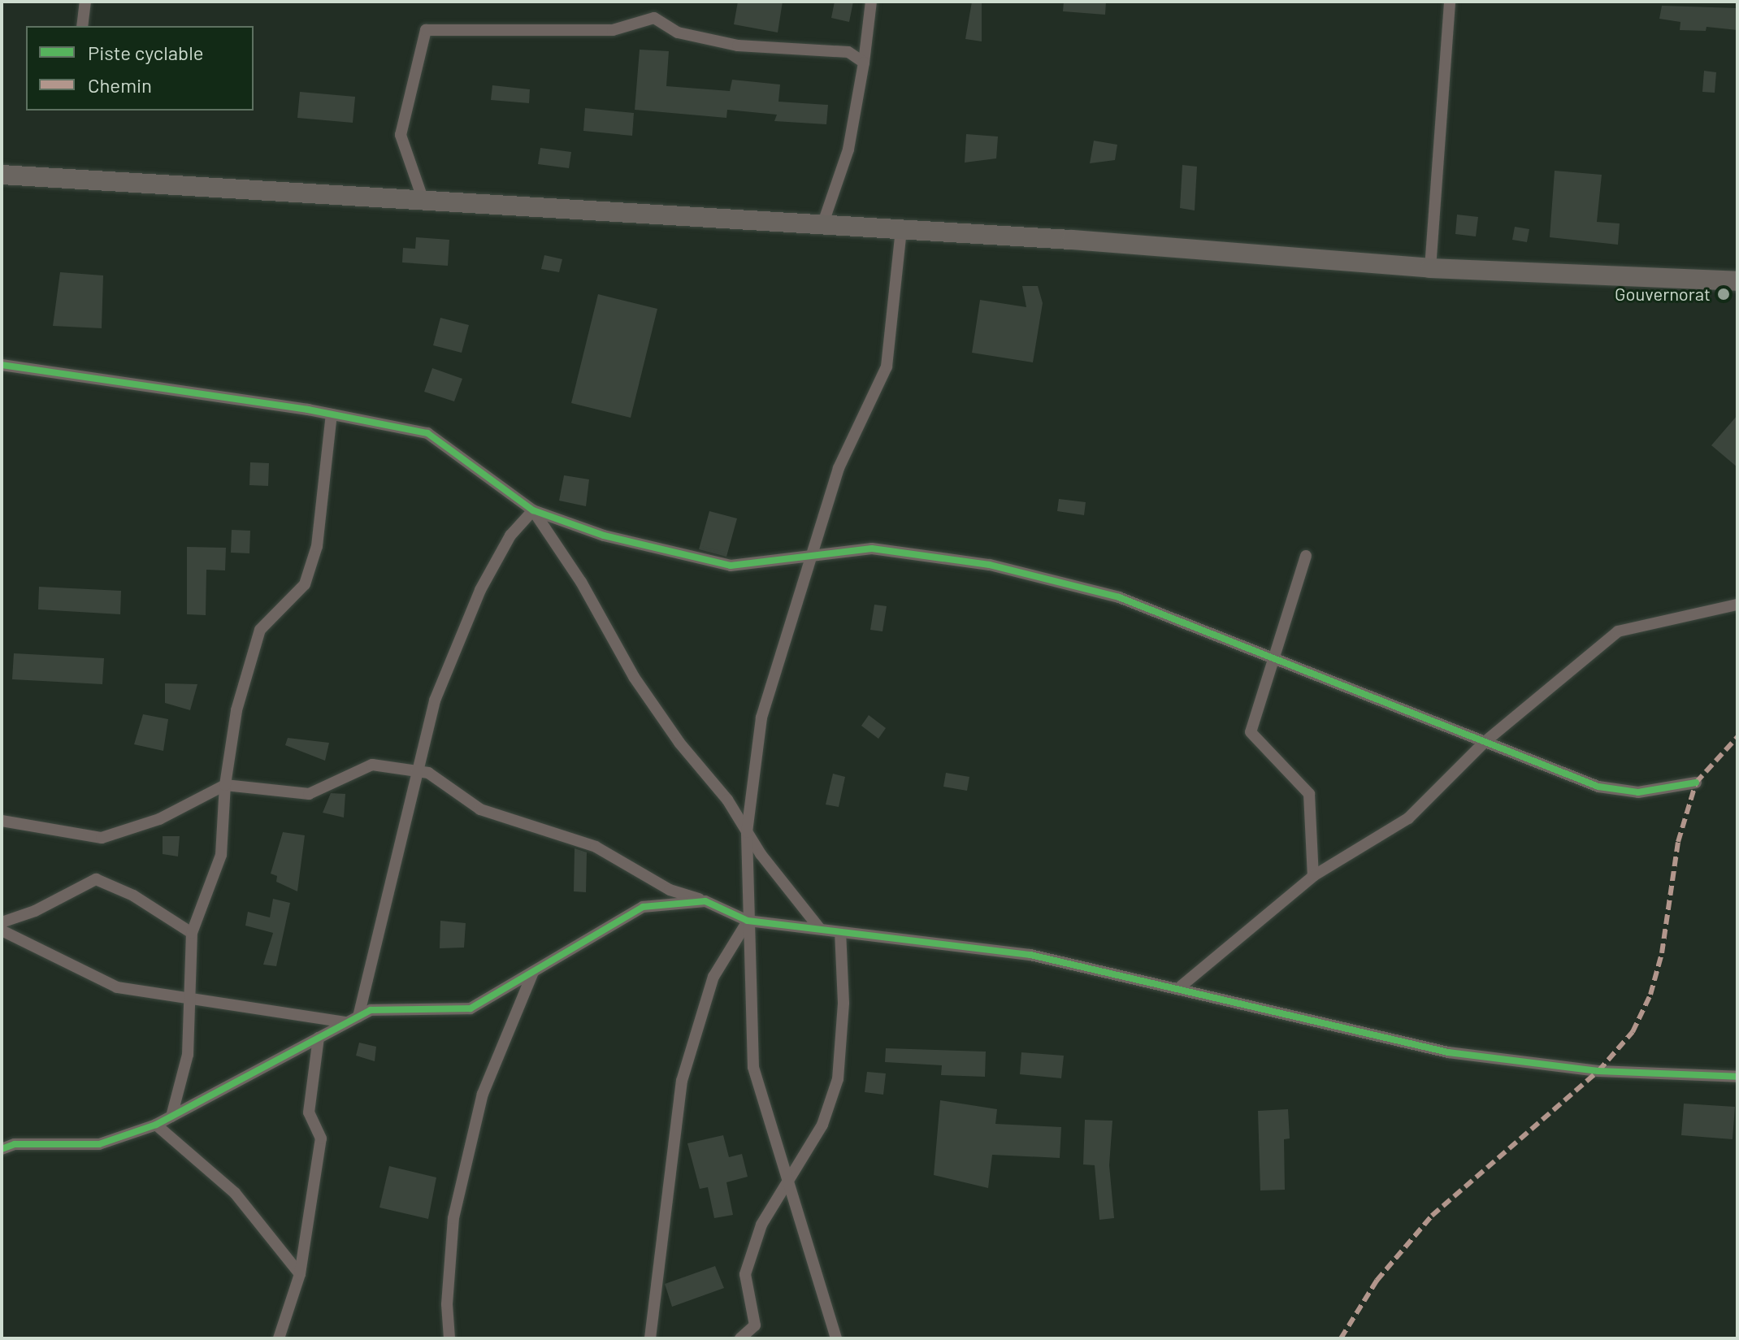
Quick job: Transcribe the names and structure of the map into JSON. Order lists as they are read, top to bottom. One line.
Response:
{"places":["Gouvernorat"],"legend":["Piste cyclable","Chemin"]}
